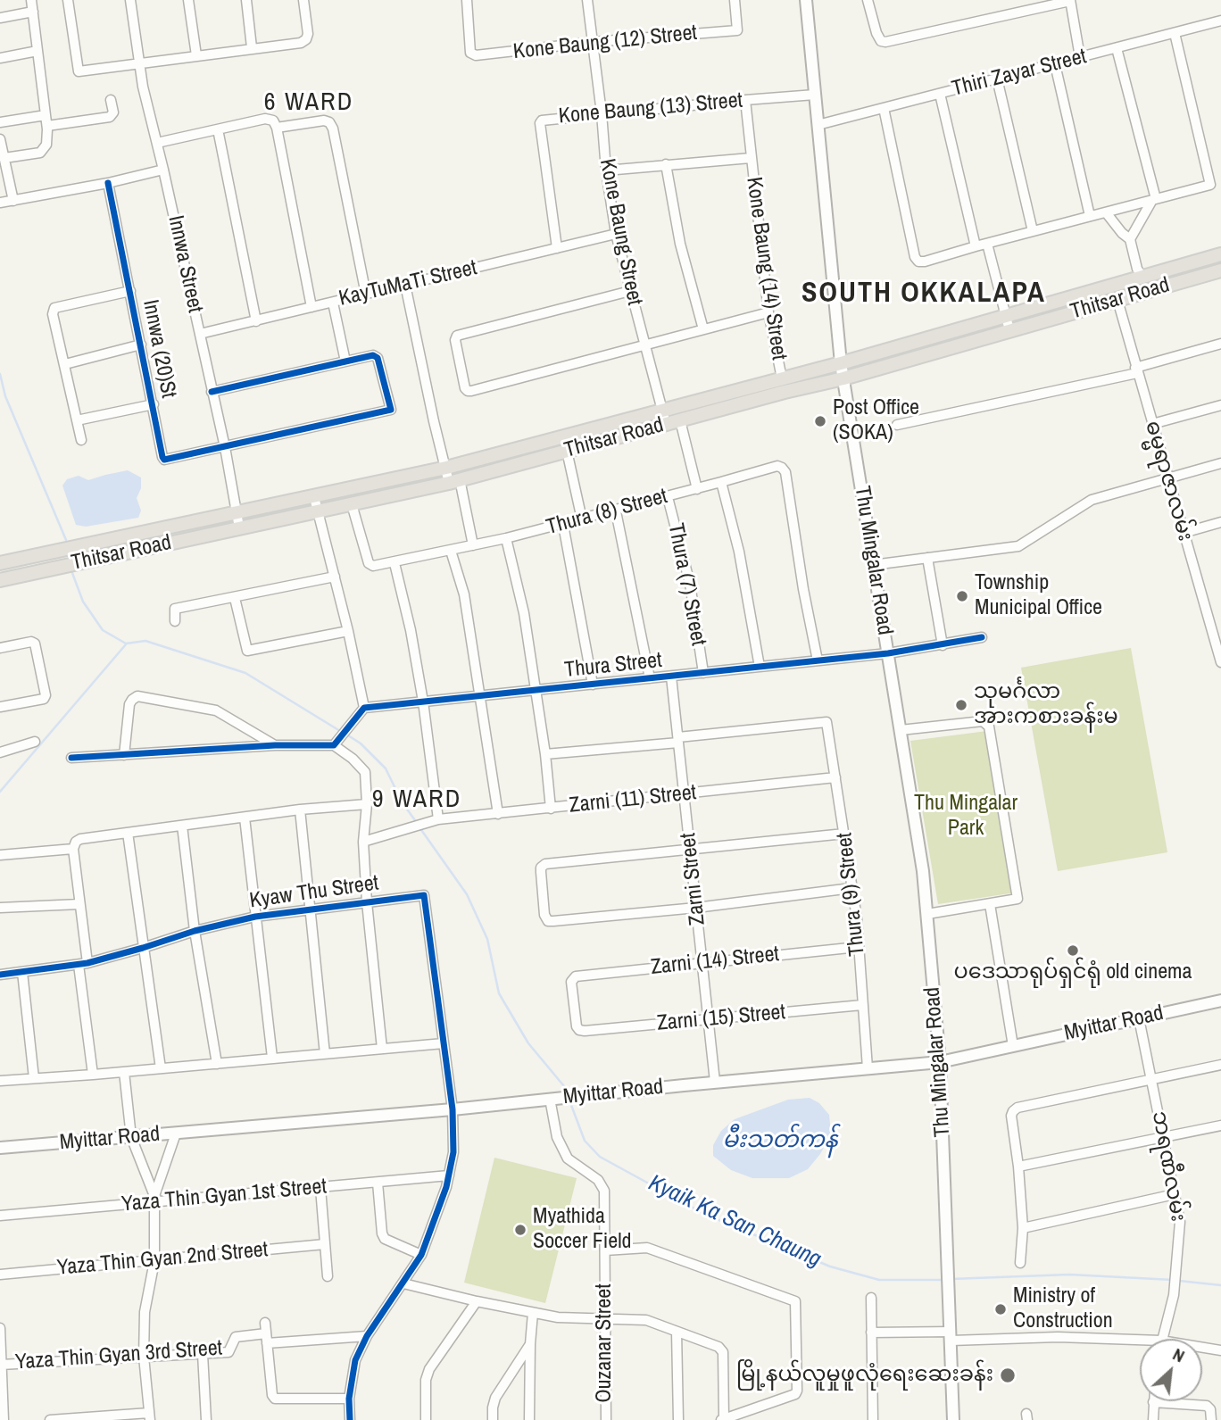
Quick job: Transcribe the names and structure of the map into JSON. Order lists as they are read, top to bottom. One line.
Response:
{"streets":{"main road":["Thitsar Road","Thu Mingalar Road","Myittar Road"],"street":["Kone Baung (12) Street","Thiri Zayar Street","Kone Baung (13) Street","Kone Baung Street","Innwa Street","Kone Baung (14) Street","KayTuMaTi Street","Innwa (20)St","ဓမ္မရာဇာလမ်း","Thura (8) Street","Thura (7) Street","Thura Street","Zarni (11) Street","Zarni Street","Kyaw Thu Street","Thura (9) Street","Zarni (14) Street","Zarni (15) Street","ဘရဏီလမ်း","Yaza Thin Gyan 1st Street","Yaza Thin Gyan 2nd Street","Ouzanar Street","Yaza Thin Gyan 3rd Street"]},"crossings":[["Kone Baung (12) Street","Kone Baung Street"],["Thiri Zayar Street","Thu Mingalar Road"],["Kone Baung (13) Street","Kone Baung Street"],["Kone Baung (13) Street","Kone Baung (14) Street"],["Kone Baung (13) Street","KayTuMaTi Street"],["Kone Baung (13) Street","Thu Mingalar Road"],["Kone Baung Street","Kone Baung (14) Street"],["Kone Baung Street","KayTuMaTi Street"],["Kone Baung Street","Thitsar Road"],["Innwa Street","KayTuMaTi Street"],["Innwa Street","Thitsar Road"],["Innwa Street","Innwa (20)St"],["Kone Baung (14) Street","Thitsar Road"],["Thitsar Road","ဓမ္မရာဇာလမ်း"],["Thitsar Road","Thura (8) Street"],["Thitsar Road","Thu Mingalar Road"],["Thura (8) Street","Thura (7) Street"],["Thura (8) Street","Thura Street"],["Thu Mingalar Road","Thura Street"],["Thu Mingalar Road","Myittar Road"],["Thura (7) Street","Thura Street"],["Thura Street","Zarni Street"],["Zarni (11) Street","Zarni Street"],["Zarni (11) Street","Thura (9) Street"],["Zarni Street","Thura (9) Street"],["Zarni Street","Zarni (14) Street"],["Zarni Street","Zarni (15) Street"],["Zarni Street","Myittar Road"],["Kyaw Thu Street","Myittar Road"],["Kyaw Thu Street","Yaza Thin Gyan 1st Street"],["Thura (9) Street","Zarni (14) Street"],["Thura (9) Street","Zarni (15) Street"],["Thura (9) Street","Myittar Road"],["Zarni (14) Street","Zarni (15) Street"],["Myittar Road","ဘရဏီလမ်း"],["Myittar Road","Ouzanar Street"]],"districts":["6 WARD","SOUTH OKKALAPA","9 WARD"],"water":["မီးသတ်ကန်","Kyaik Ka San Chaung"],"parks":["Thu Mingalar Park"],"places":["Post Office (SOKA)","Township Municipal Office","သုမင်္ဂလာ အားကစားခန်းမ","ပဒေသာရုပ်ရှင်ရုံ old cinema","Myathida Soccer Field","Ministry of Construction","မြို့နယ်လူမှုဖူလုံရေးဆေးခန်း"],"north":"top right"}
